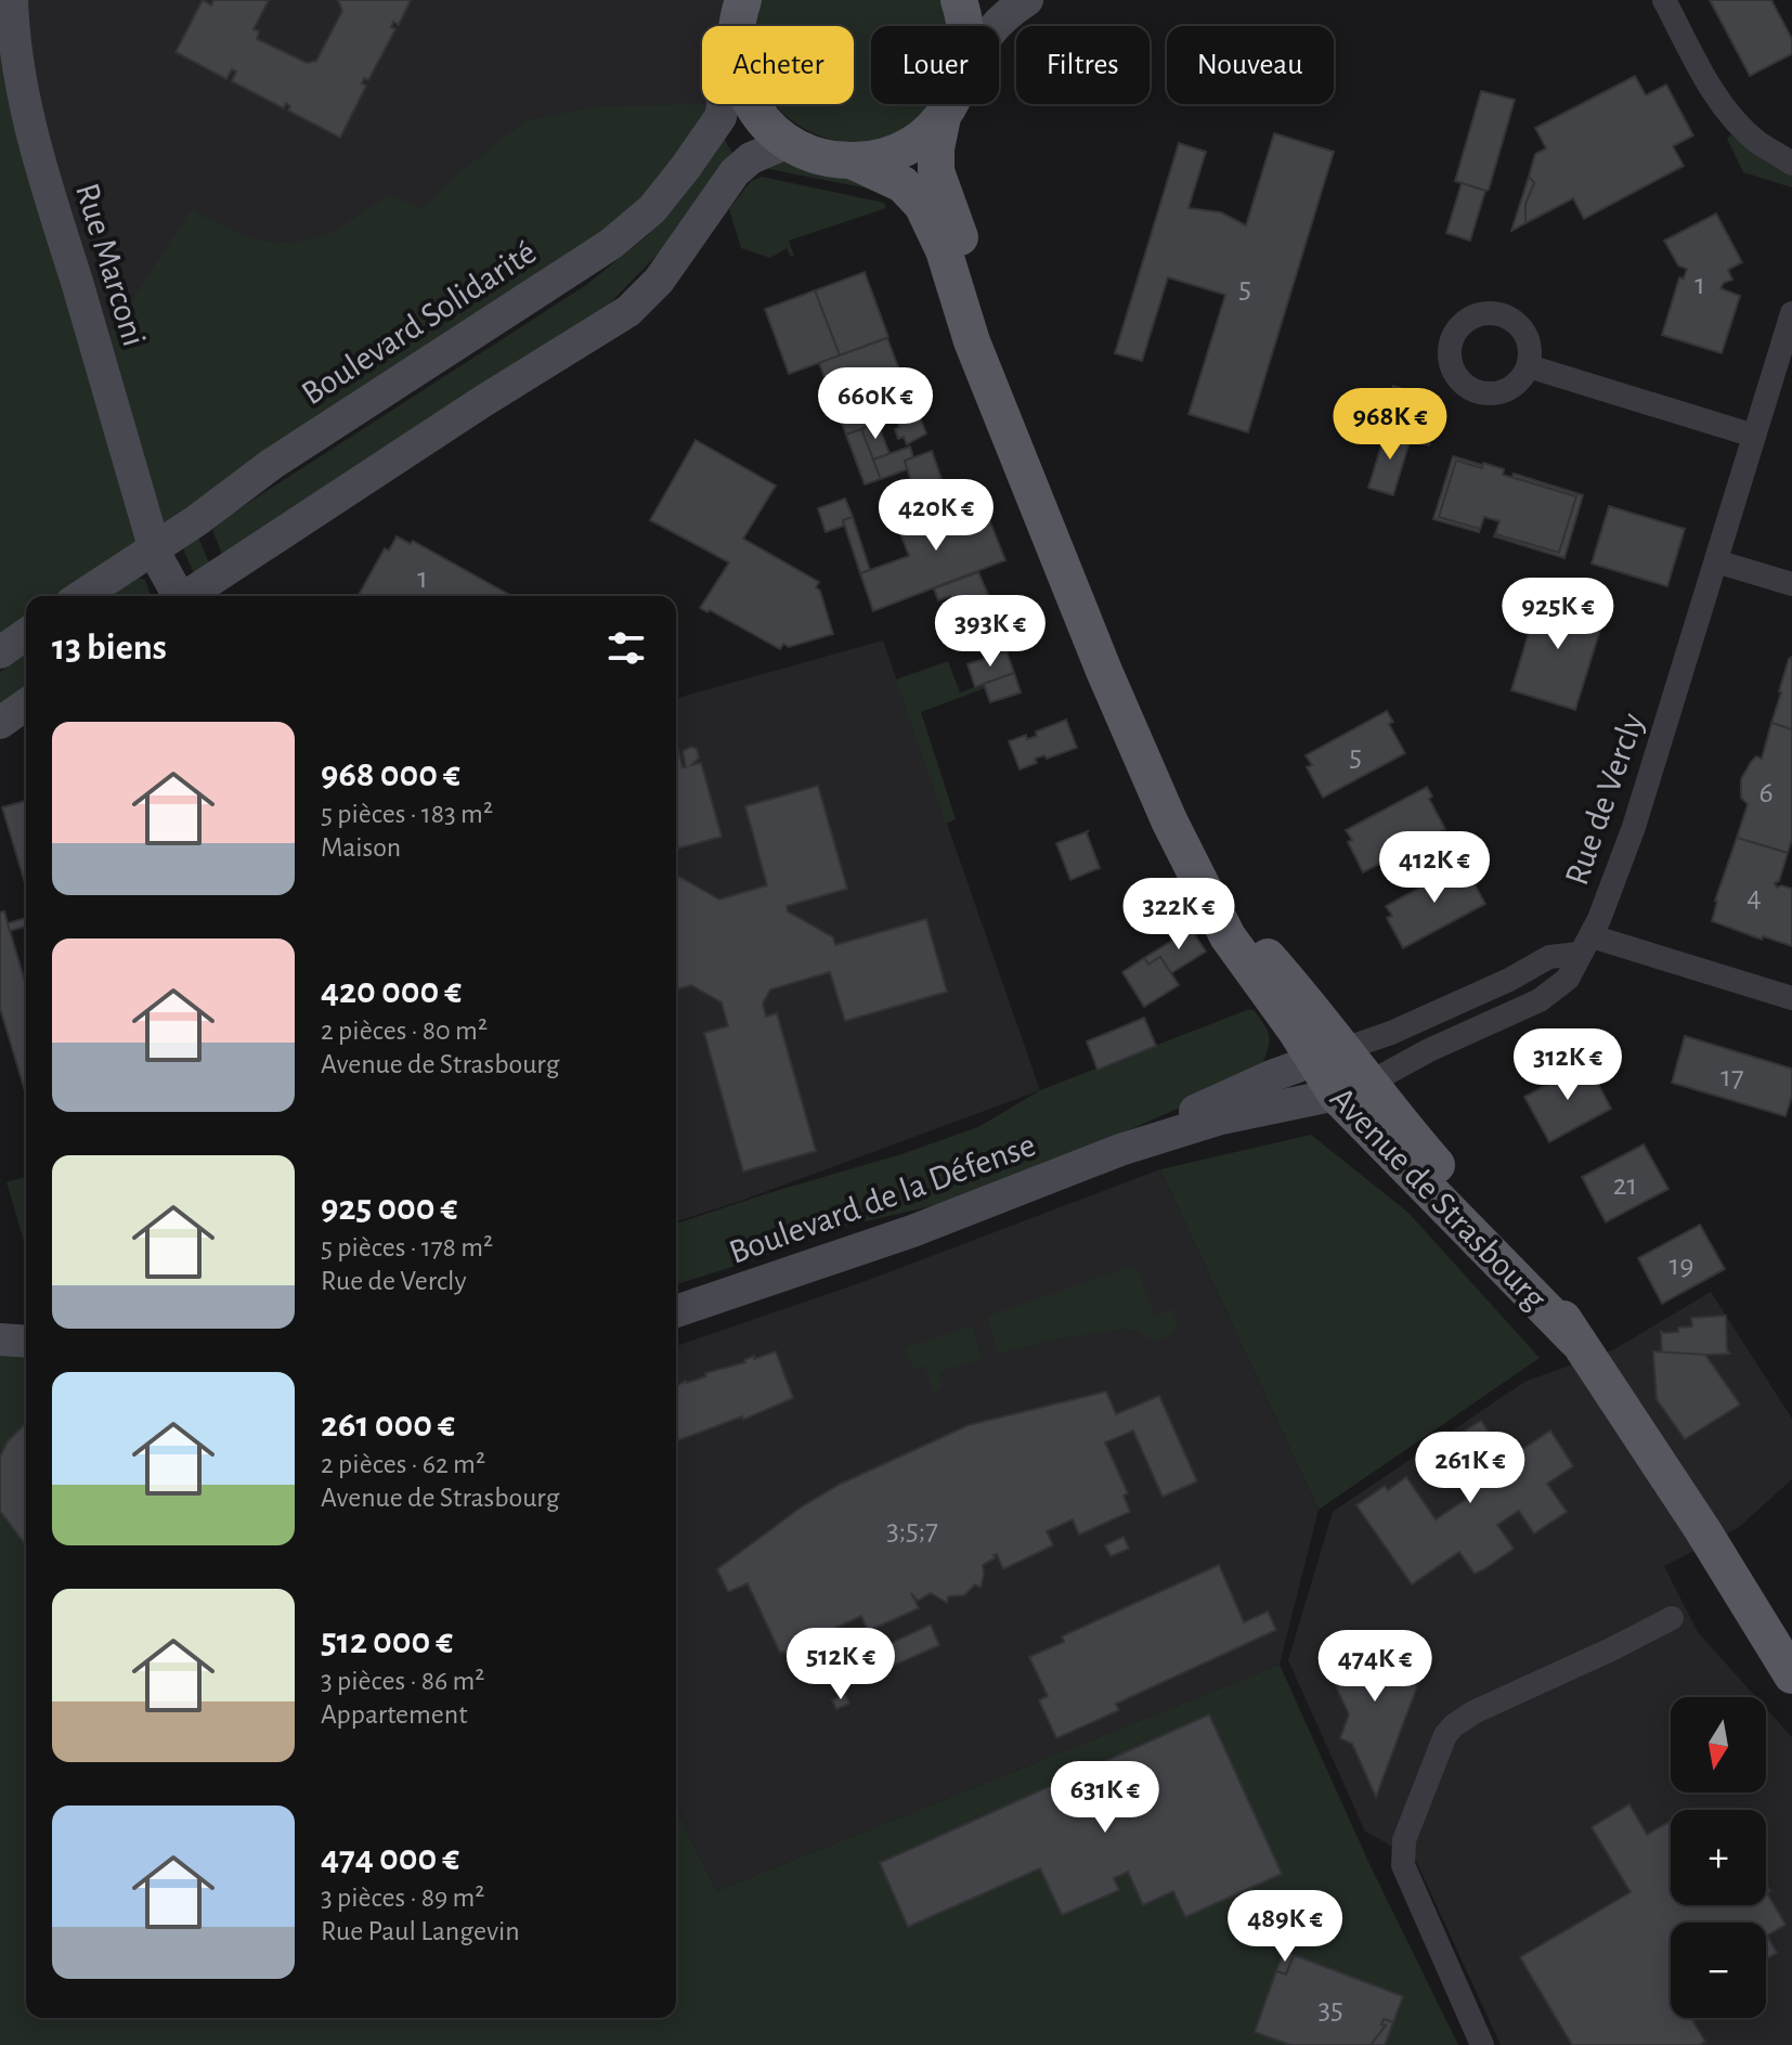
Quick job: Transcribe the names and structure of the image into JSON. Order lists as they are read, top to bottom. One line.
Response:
{"streets":{"main road":["Rue Marconi","Boulevard Solidarité","Boulevard de la Défense","Avenue de Strasbourg"],"street":["Rue de Vercly"]},"crossings":[["Rue Marconi","Boulevard Solidarité"],["Rue de Vercly","Boulevard de la Défense"],["Rue de Vercly","Avenue de Strasbourg"],["Boulevard de la Défense","Avenue de Strasbourg"]],"house_numbers":["1","5","1","5","6","4","17","21","19","3;5;7","35"],"north":"bottom","page":{"chip":["Acheter","Louer","Filtres","Nouveau"],"price":["660K €","968K €","420K €","925K €","393K €","412K €","322K €","312K €","261K €","512K €","474K €","631K €","489K €"],"heading":"13 biens","list":[{"name":"968 000 €","note":"5 pièces · 183 m² · Maison"},{"name":"420 000 €","note":"2 pièces · 80 m² · Avenue de Strasbourg"},{"name":"925 000 €","note":"5 pièces · 178 m² · Rue de Vercly"},{"name":"261 000 €","note":"2 pièces · 62 m² · Avenue de Strasbourg"},{"name":"512 000 €","note":"3 pièces · 86 m² · Appartement"},{"name":"474 000 €","note":"3 pièces · 89 m² · Rue Paul Langevin"}],"map_buttons":["+","−"]}}
